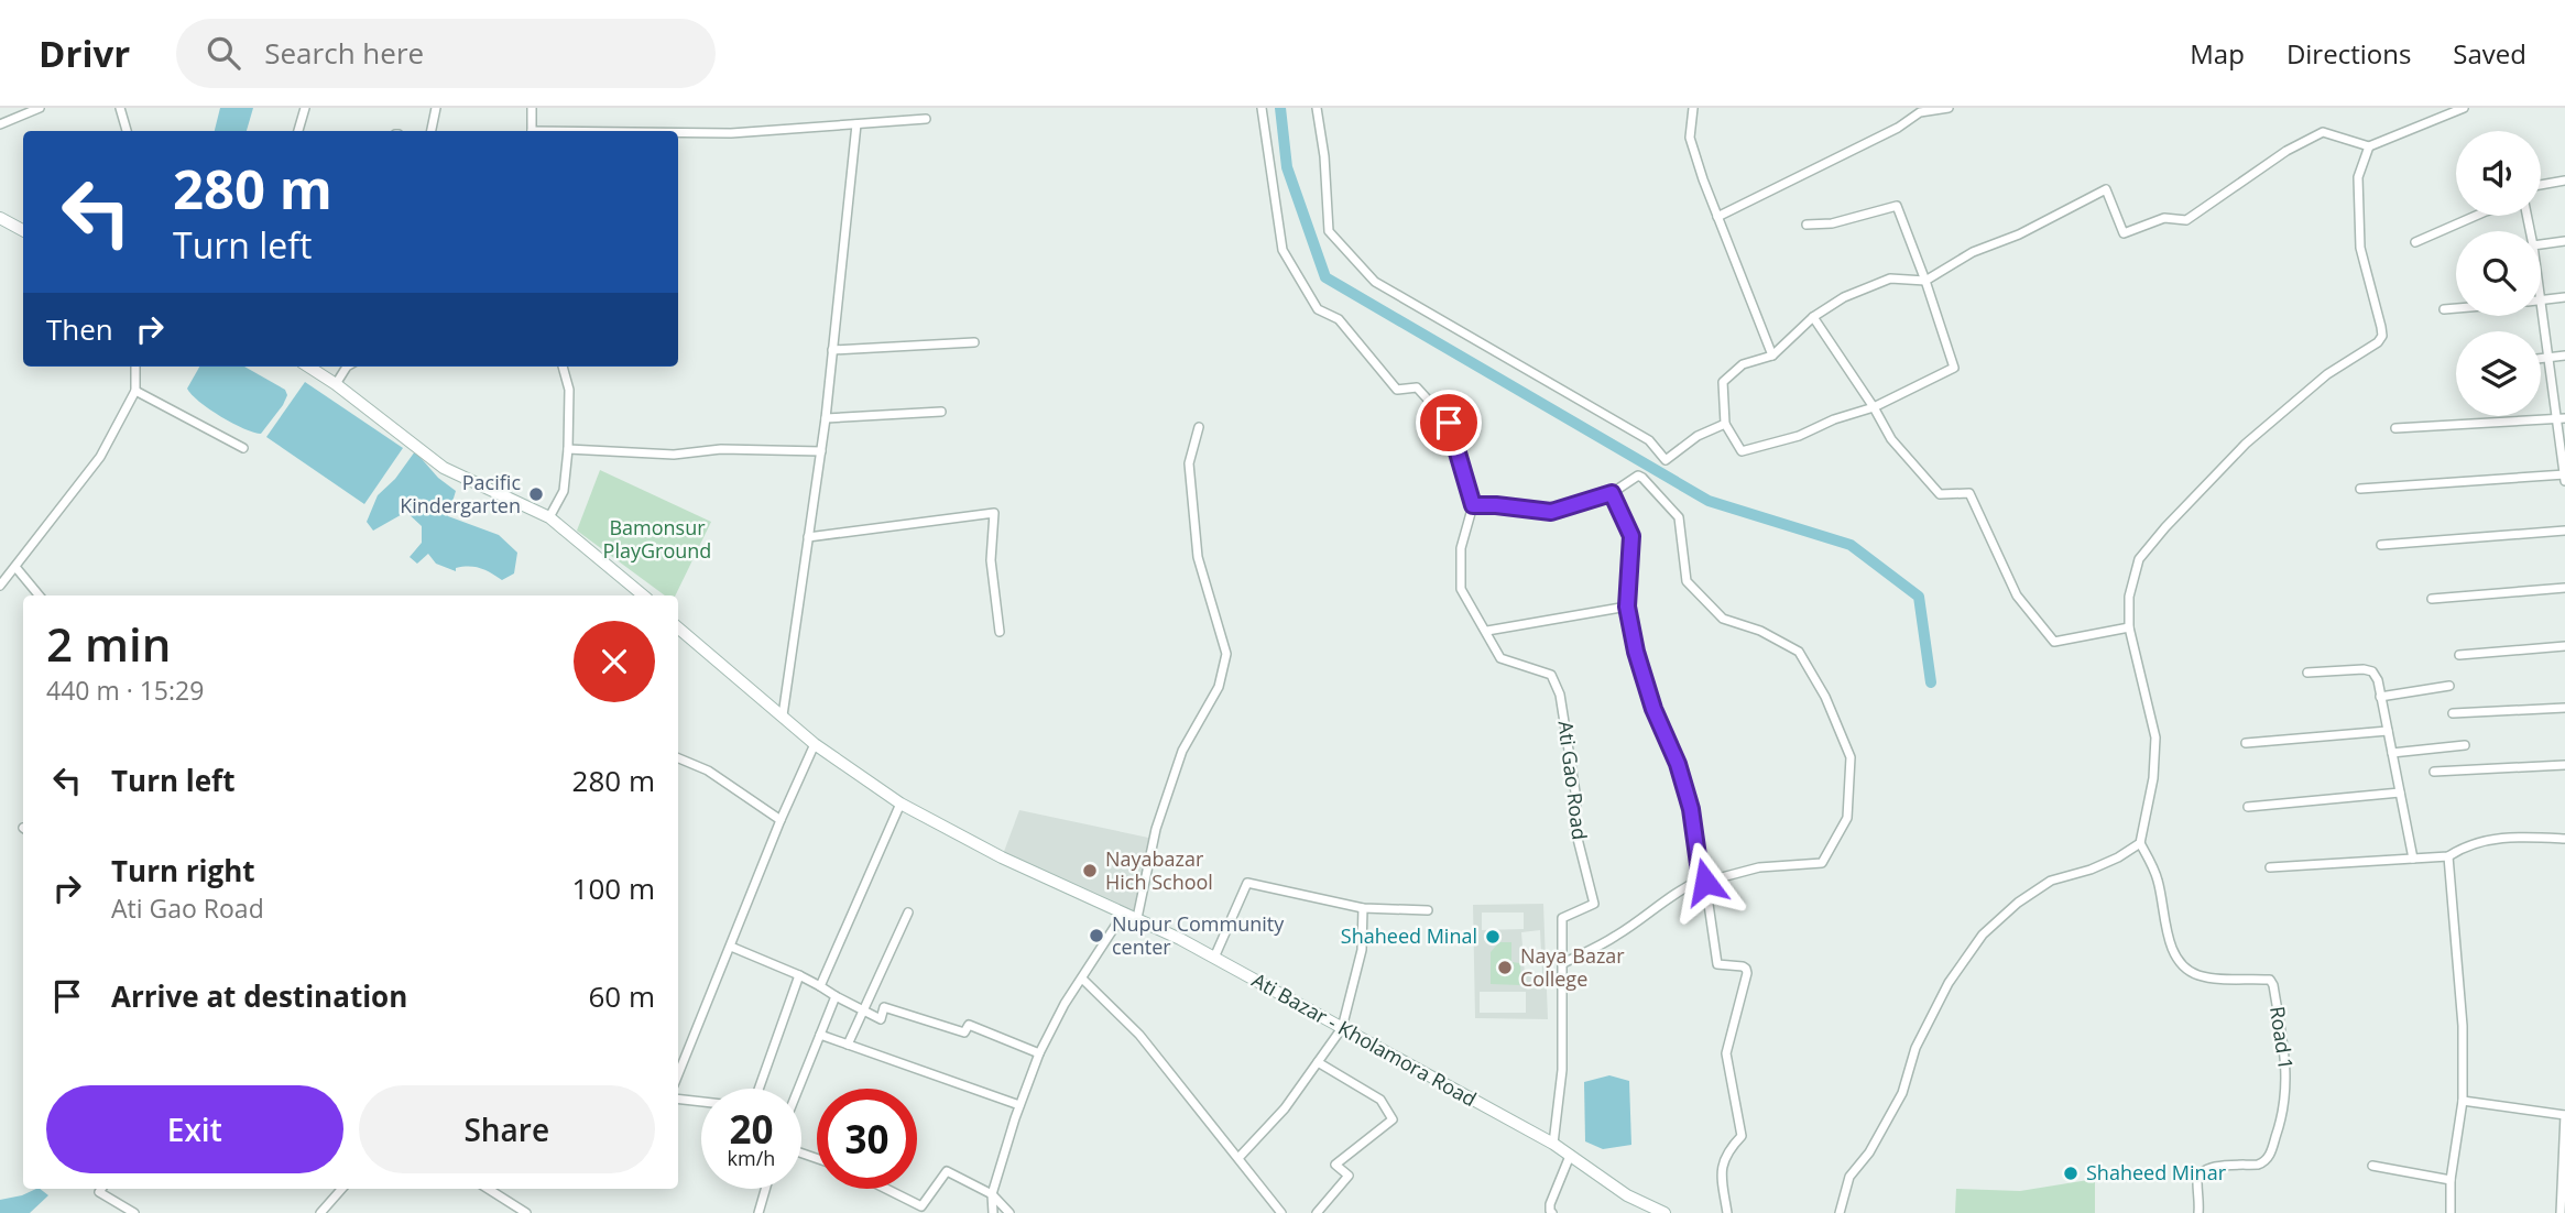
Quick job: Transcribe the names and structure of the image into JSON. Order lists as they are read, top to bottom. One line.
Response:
{"streets":{"main road":["Ati Bazar - Kholamora Road"],"street":["Ati Gao Road","Road 1"]},"parks":["Bamonsur PlayGround"],"places":["Pacific Kindergarten","Nayabazar Hich School","Nupur Community center","Shaheed Minal","Naya Bazar College","Shaheed Minar"],"page":{"header":"Drivr","search":"Search here","nav":["Map","Directions","Saved"],"turn":["280 m","Turn left"],"then":"Then","heading":["2 min","440 m · 15:29"],"list":[{"name":"Turn left","value":"280 m"},{"name":"Turn right","note":"Ati Gao Road","value":"100 m"},{"name":"Arrive at destination","value":"60 m"}],"buttons":["Exit","Share"],"speed":"20 km/h","limit":"30"}}
